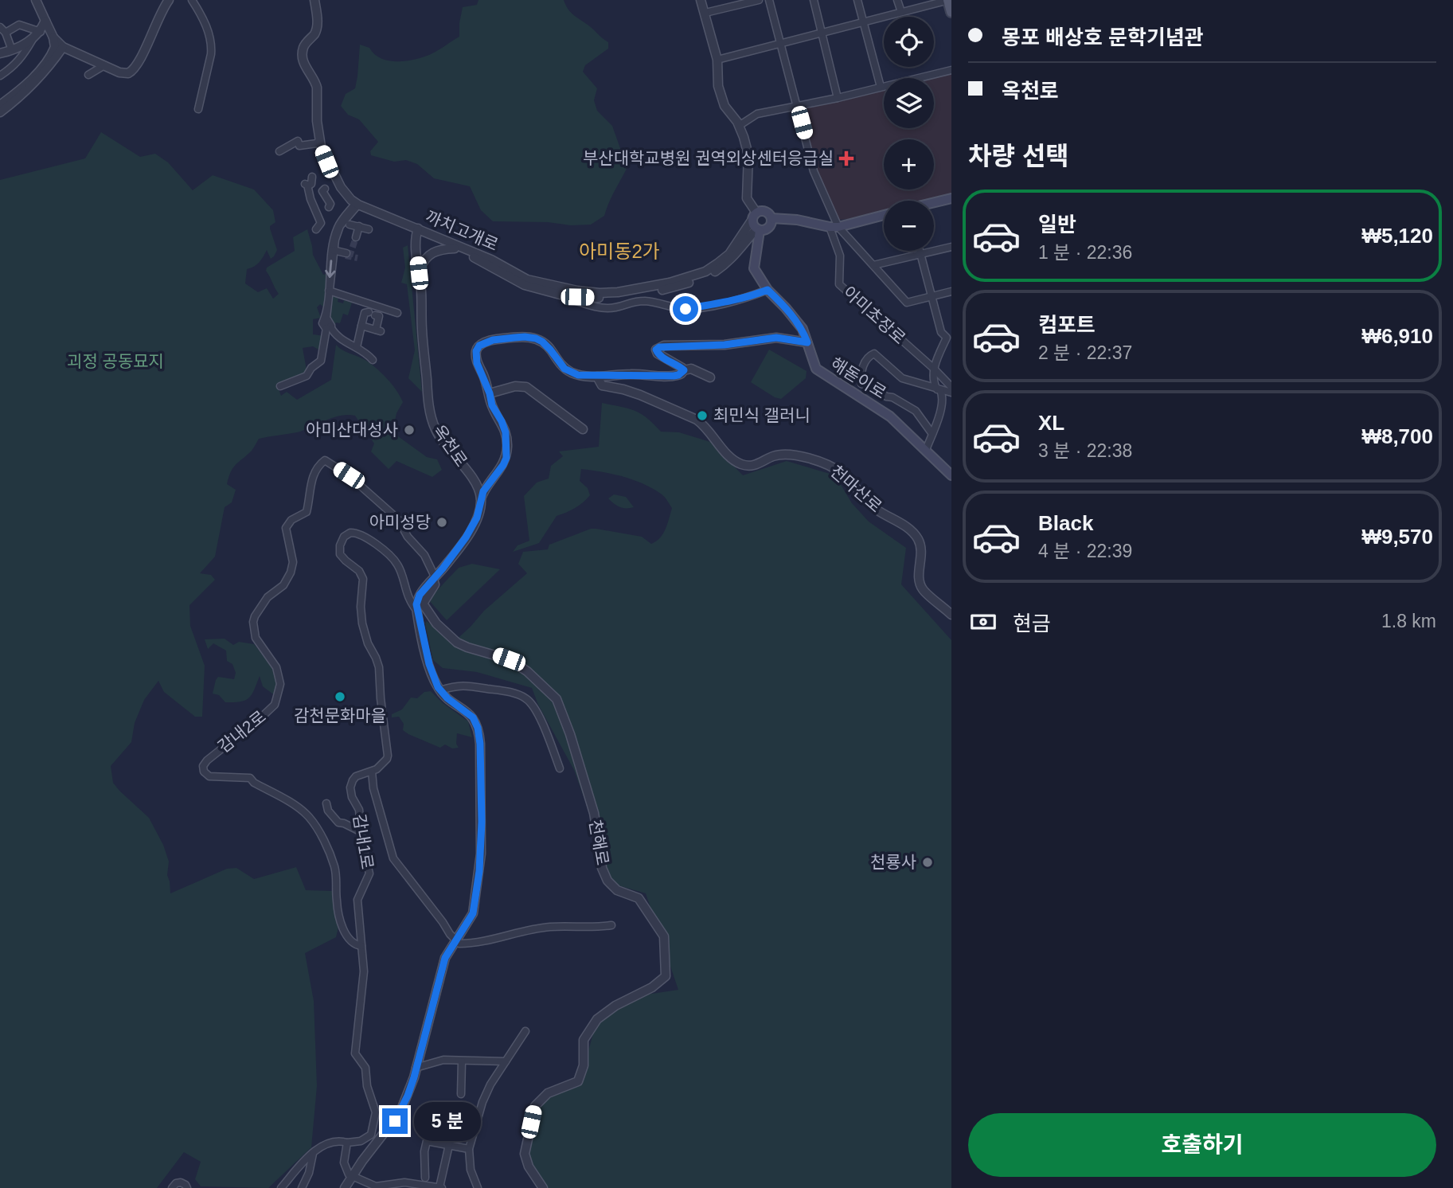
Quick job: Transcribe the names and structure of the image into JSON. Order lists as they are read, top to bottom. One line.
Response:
{"streets":{"main road":["해돋이로"],"street":["까치고개로","아미초장로","옥천로","천마산로","감내2로","감내1로","천해로"]},"crossings":[["까치고개로","해돋이로"],["까치고개로","옥천로"],["감내2로","감내1로"],["감내2로","천해로"]],"districts":["아미동2가"],"parks":["괴정 공동묘지"],"places":{"health":["부산대학교병원 권역외상센터응급실"],"other":["최민식 갤러니","아미산대성사","아미성당","감천문화마을","천룡사"]},"page":{"banner":["몽포 배상호 문학기념관","옥천로"],"map_buttons":["+","−"],"heading":"차량 선택","list":[{"name":"일반","note":"1 분 · 22:36","value":"₩5,120"},{"name":"컴포트","note":"2 분 · 22:37","value":"₩6,910"},{"name":"XL","note":"3 분 · 22:38","value":"₩8,700"},{"name":"Black","note":"4 분 · 22:39","value":"₩9,570"}],"pay":["현금","1.8 km"],"bubble":"5 분","buttons":"호출하기"}}
